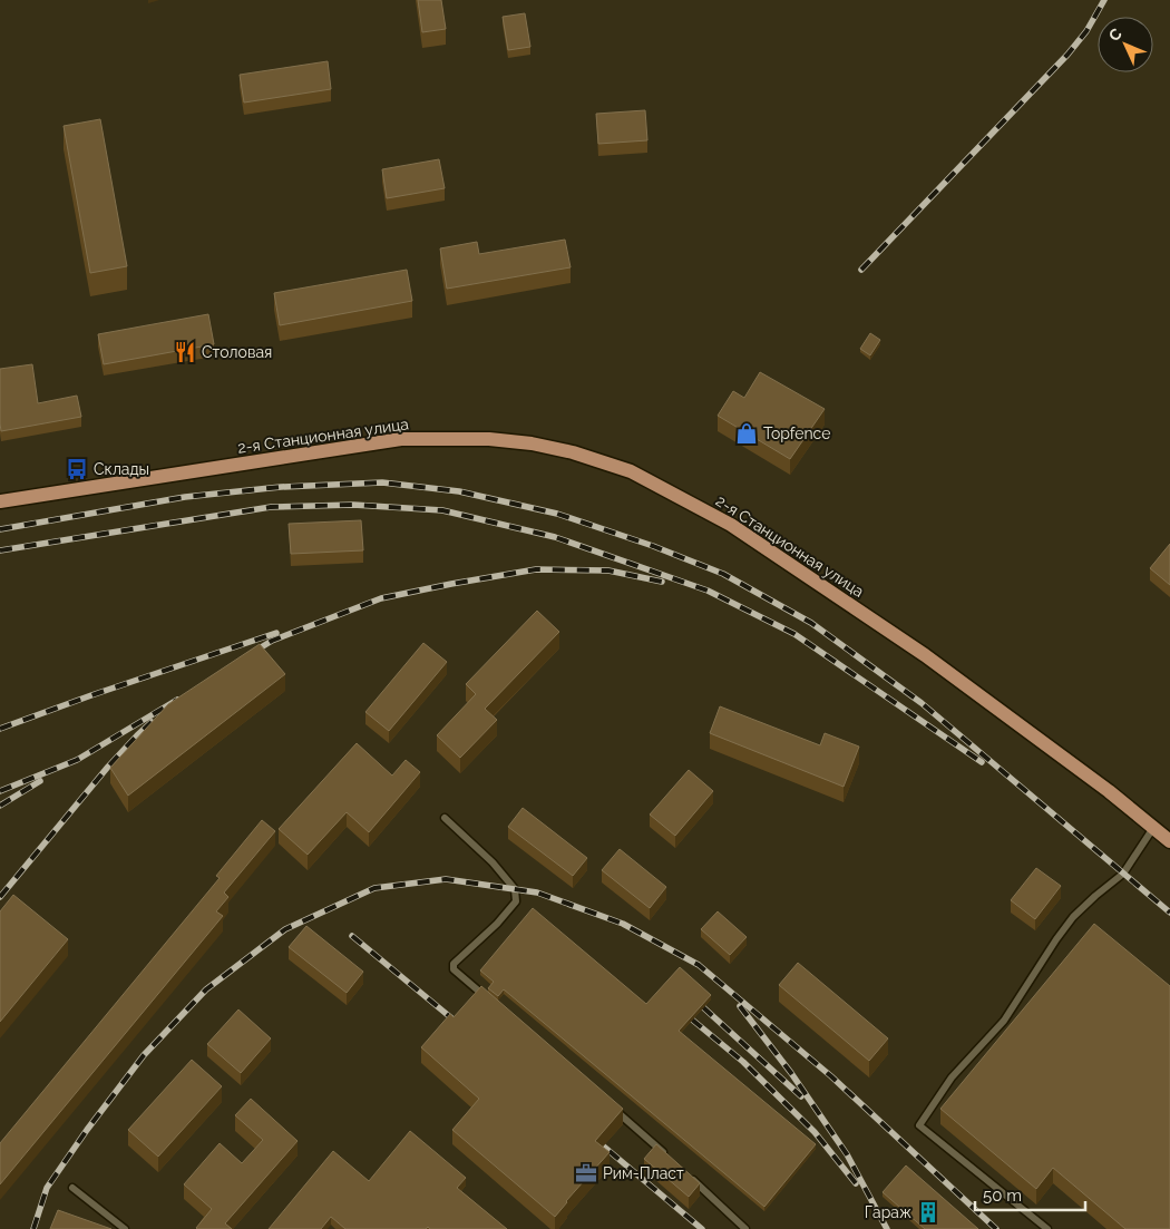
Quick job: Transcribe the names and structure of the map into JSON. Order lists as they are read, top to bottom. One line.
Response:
{"streets":{"main road":["2-я Станционная улица"]},"places":{"restaurant":["Столовая"],"shop":["Topfence"],"bus stop":["Склады"],"office":["Рим-Пласт"],"building":["Гараж"]},"scale_bar":"50 m","north":"top left"}
